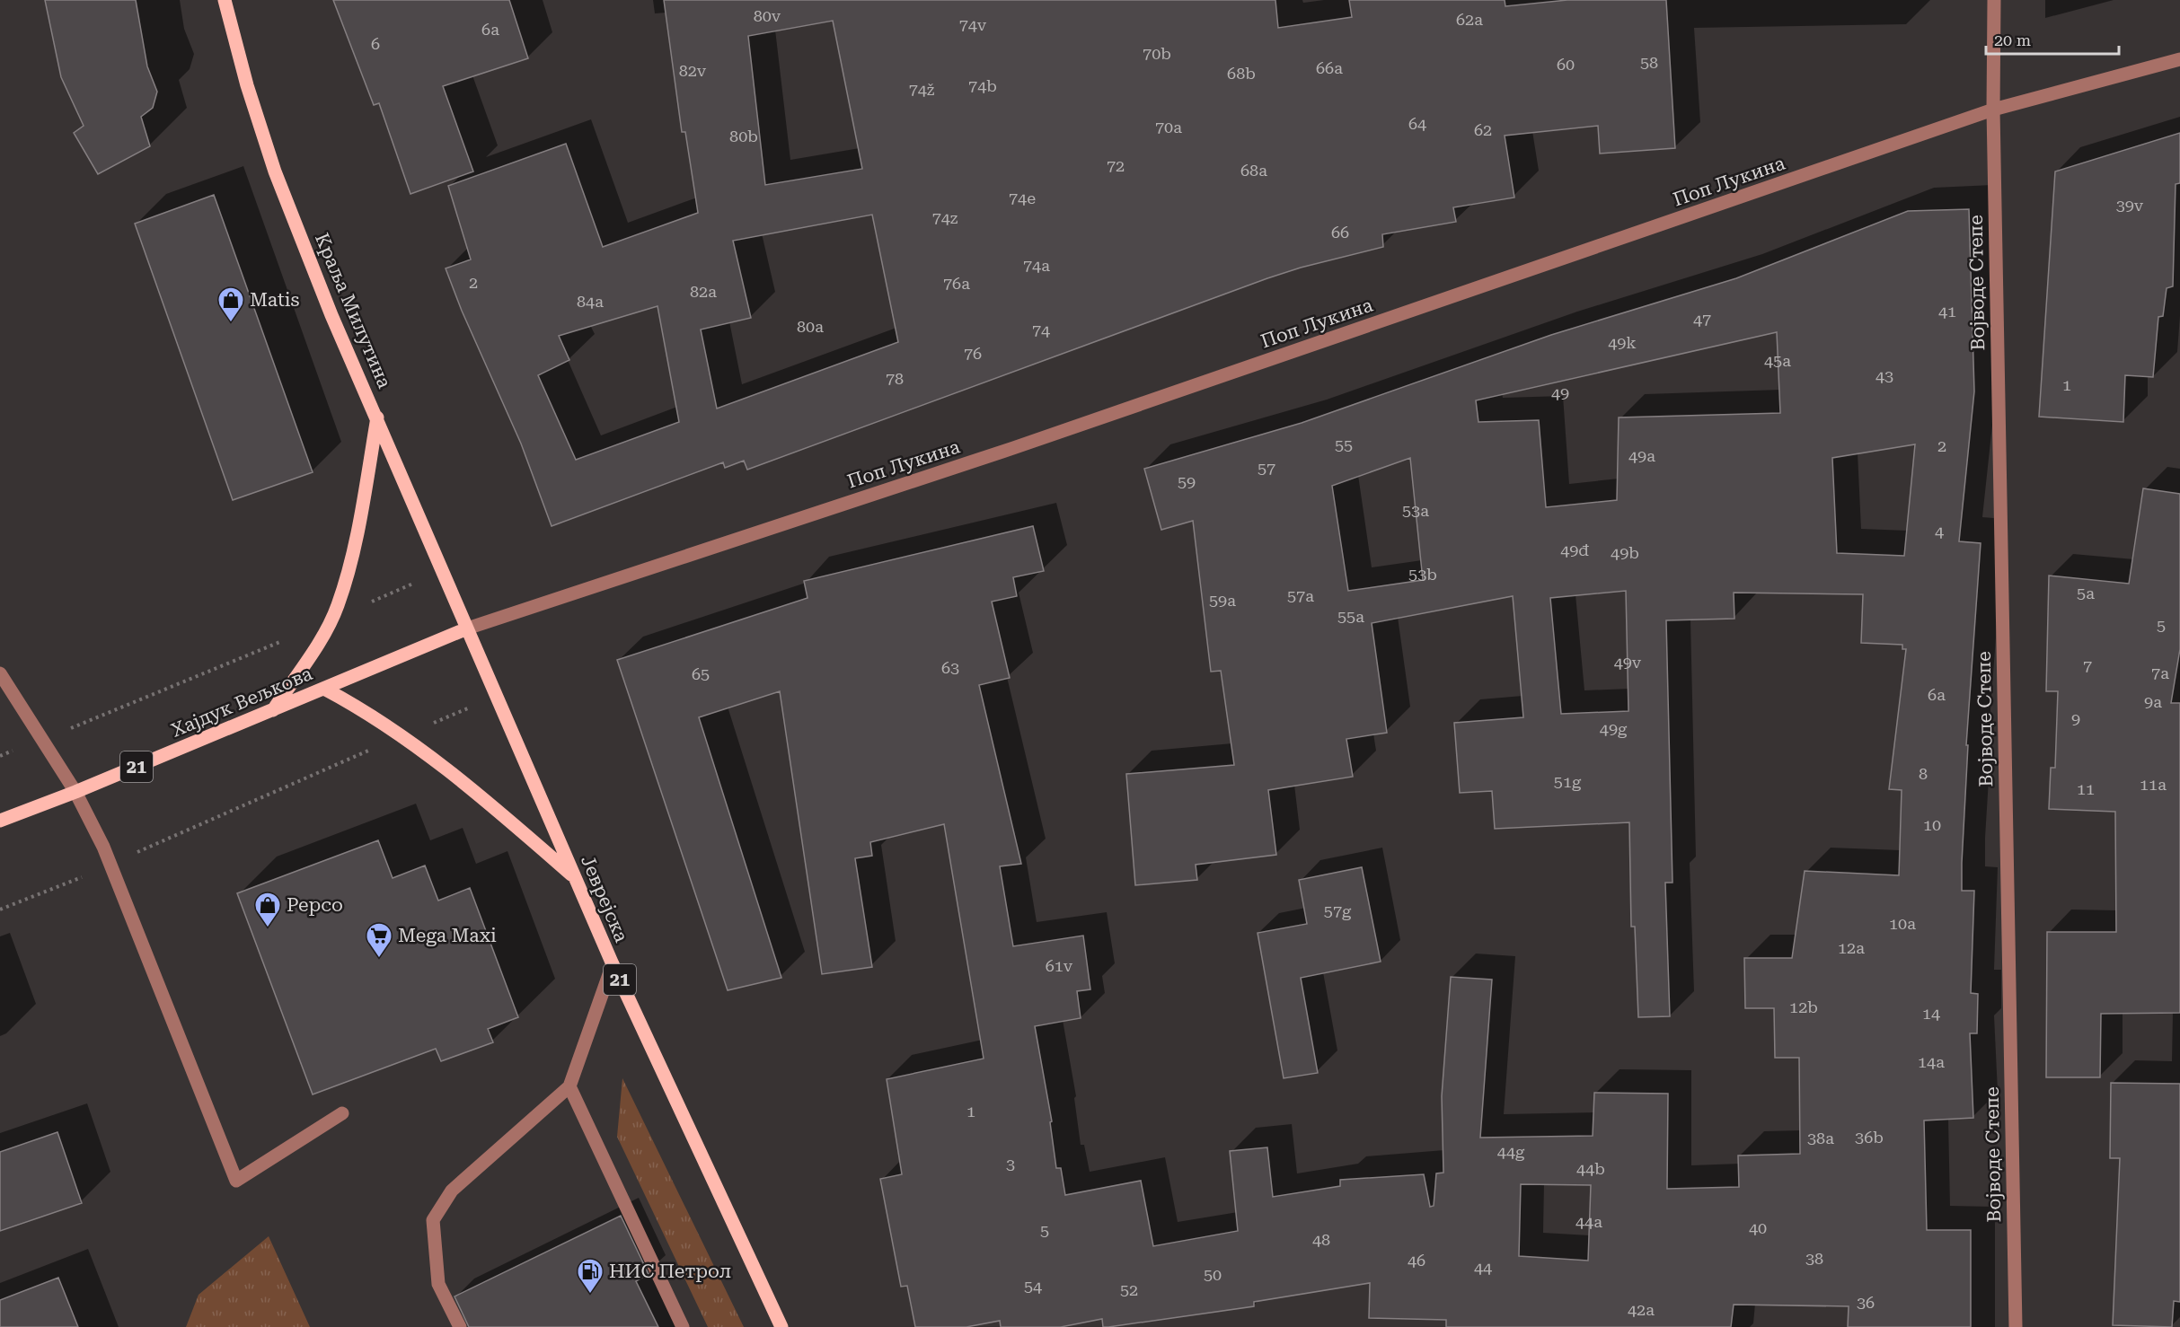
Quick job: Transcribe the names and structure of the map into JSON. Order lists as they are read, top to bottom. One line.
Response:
{"streets":{"main road":["Краља Милутина","Хајдук Вељкова","21","Јеврејска"],"street":["Поп Лукина","Војводе Степе"]},"crossings":[["Поп Лукина","Војводе Степе"],["Поп Лукина","Краља Милутина"],["Поп Лукина","Хајдук Вељкова"],["Поп Лукина","Јеврејска"],["Краља Милутина","Хајдук Вељкова"],["Краља Милутина","Јеврејска"],["Хајдук Вељкова","Јеврејска"]],"places":{"shop":["Matis","Pepco"],"supermarket":["Mega Maxi"],"fuel station":["НИС Петрол"]},"house_numbers":["80v","62a","74v","6a","6","70b","58","60","66a","82v","68b","74b","74ž","64","70a","62","80b","72","68a","74e","39v","74z","66","74a","2","76a","82a","84a","41","47","80a","74","49k","76","45a","43","78","1","49","55","2","49a","57","59","53a","4","49đ","49b","53b","5a","57a","59a","55a","5","49v","7","63","7a","65","6a","9a","9","49g","8","51g","11a","11","10","57g","10a","12a","61v","12b","14","14a","1","36b","38a","44g","3","44b","44a","40","5","48","38","46","44","50","54","52","36","42a"],"scale_bar":"20 m"}
